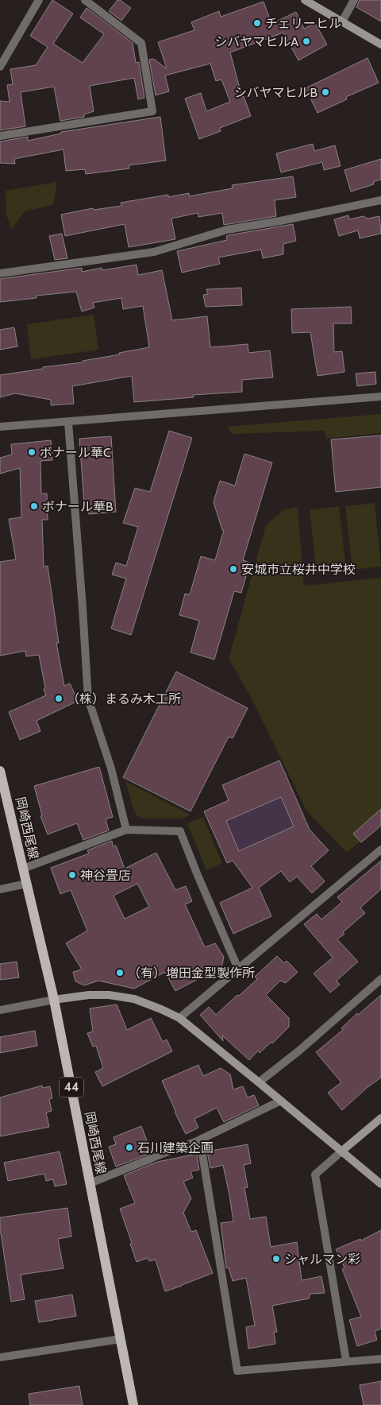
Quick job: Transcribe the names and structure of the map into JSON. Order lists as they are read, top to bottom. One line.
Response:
{"streets":{"main road":["岡崎西尾線","44"]},"places":["チェリーヒル","シバヤマヒルA","シバヤマヒルB","ボナール華C","ボナール華B","安城市立桜井中学校","（株）まるみ木工所","神谷畳店","（有）増田金型製作所","石川建築企画","シャルマン彩"]}
